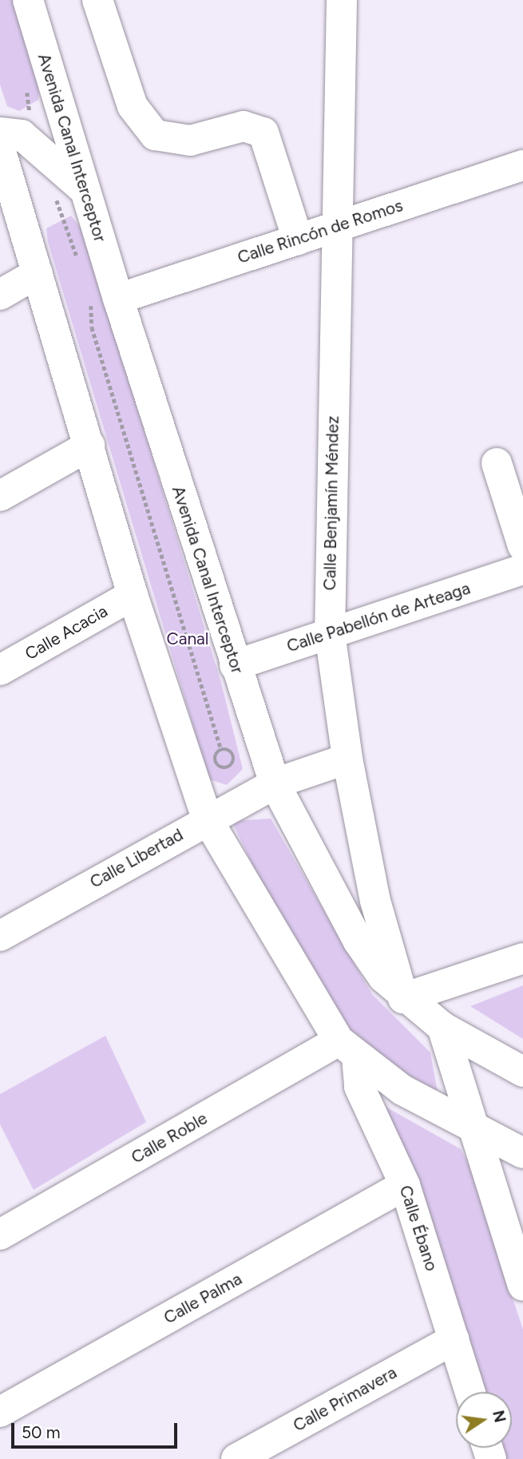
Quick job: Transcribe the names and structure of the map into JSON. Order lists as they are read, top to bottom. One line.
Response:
{"streets":{"street":["Avenida Canal Interceptor","Calle Rincón de Romos","Calle Benjamín Méndez","Calle Pabellón de Arteaga","Calle Acacia","Calle Libertad","Calle Roble","Calle Ébano","Calle Palma","Calle Primavera"]},"crossings":[["Avenida Canal Interceptor","Calle Rincón de Romos"],["Avenida Canal Interceptor","Calle Benjamín Méndez"],["Avenida Canal Interceptor","Calle Pabellón de Arteaga"],["Avenida Canal Interceptor","Calle Libertad"],["Calle Rincón de Romos","Calle Benjamín Méndez"],["Calle Benjamín Méndez","Calle Pabellón de Arteaga"],["Calle Benjamín Méndez","Calle Libertad"],["Calle Roble","Calle Ébano"],["Calle Ébano","Calle Palma"],["Calle Ébano","Calle Primavera"]],"parks":["Canal"],"scale_bar":"50 m","north":"right"}
